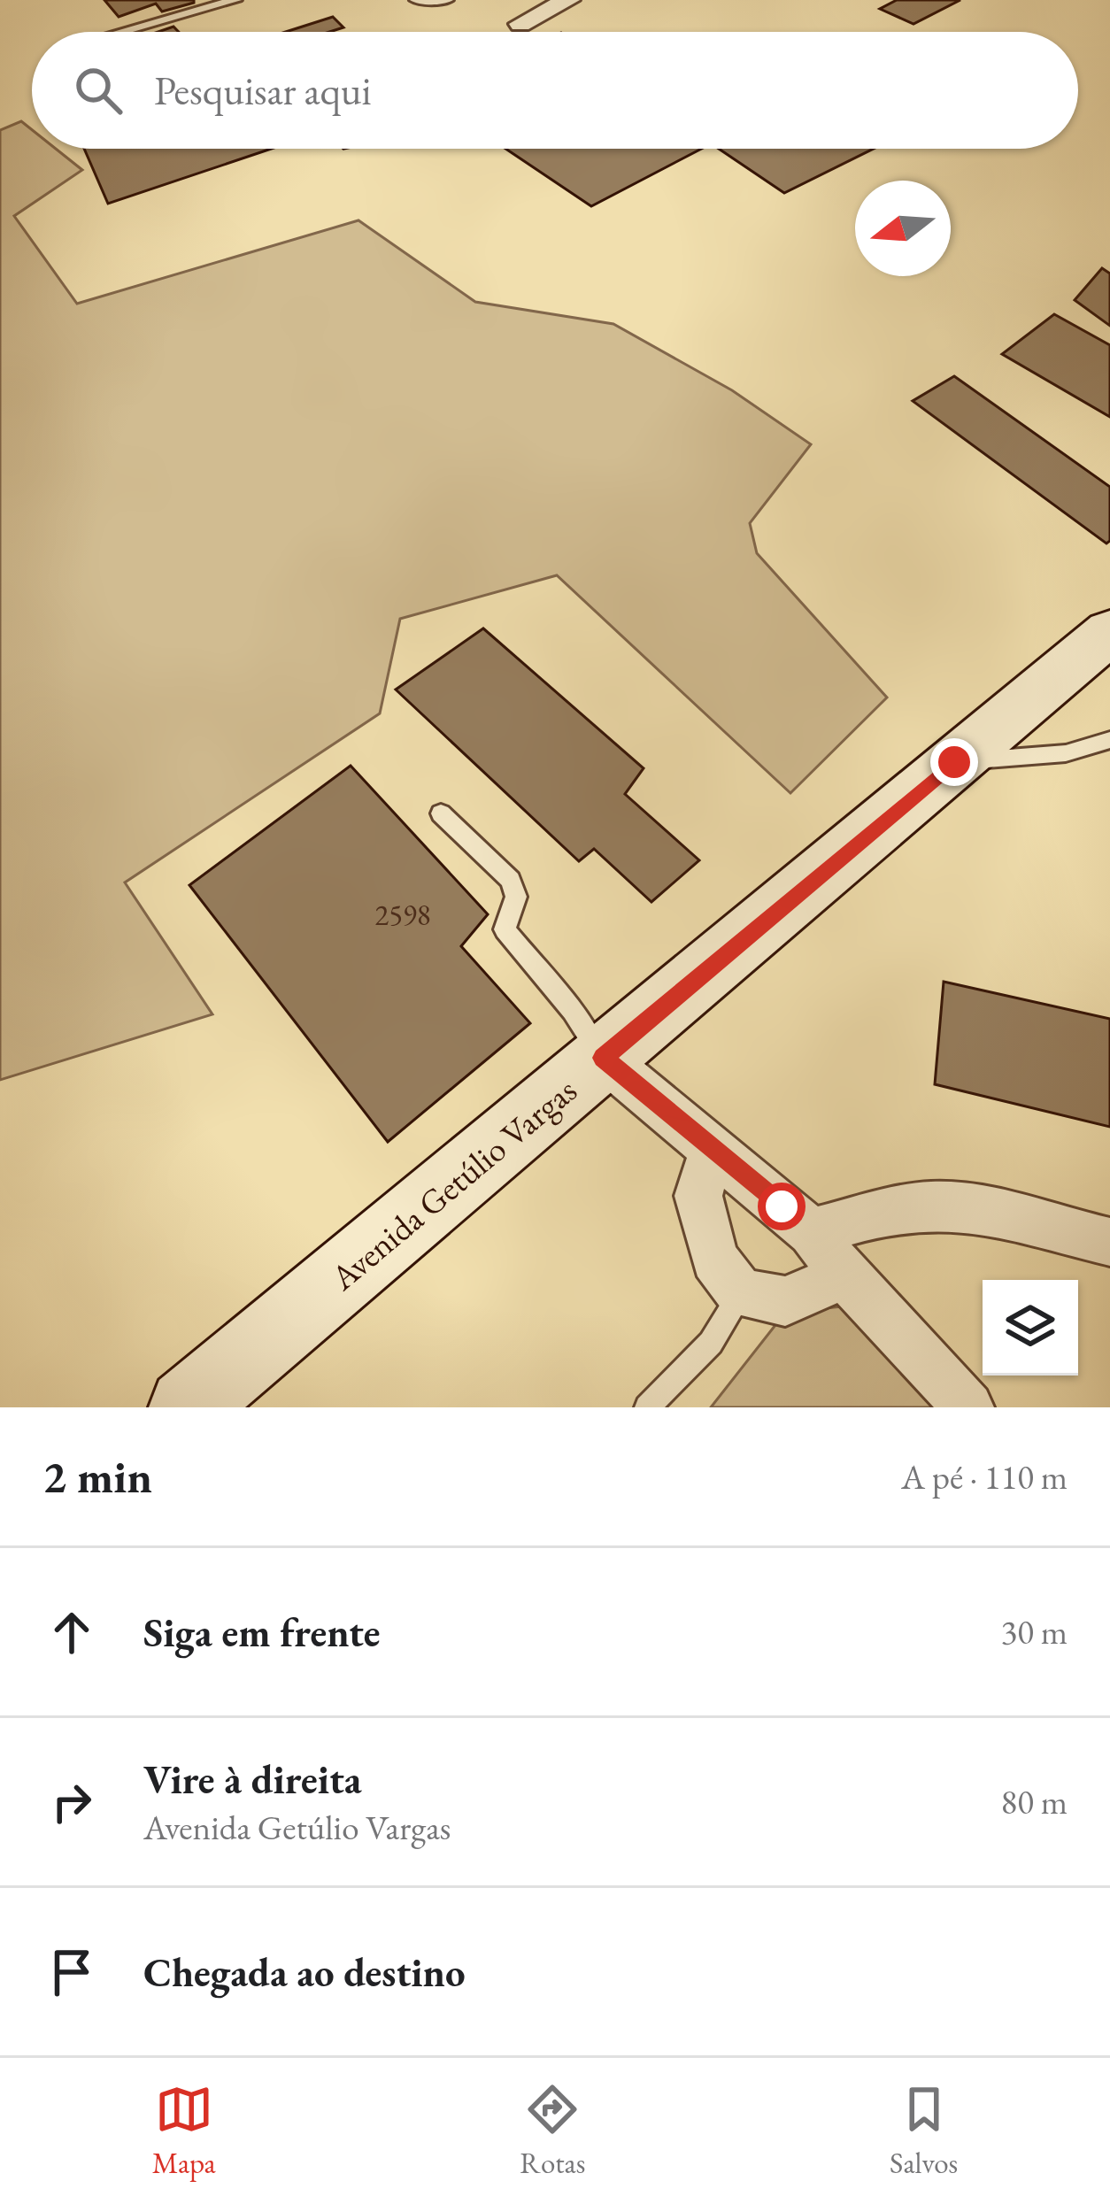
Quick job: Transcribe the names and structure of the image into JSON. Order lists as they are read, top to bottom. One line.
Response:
{"streets":{"street":["Avenida Getúlio Vargas"]},"house_numbers":["2598"],"north":"left","page":{"search":"Pesquisar aqui","heading":["2 min","A pé · 110 m"],"list":[["Siga em frente","30 m"],["Vire à direita","Avenida Getúlio Vargas","80 m"],"Chegada ao destino"],"nav":["Mapa","Rotas","Salvos"]}}
